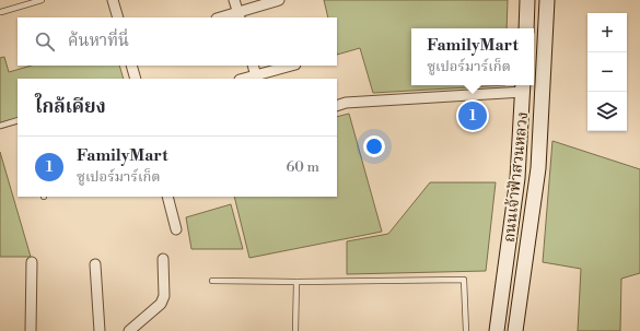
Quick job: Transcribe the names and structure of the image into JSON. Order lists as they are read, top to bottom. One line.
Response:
{"streets":{"main road":["ถนนเจ้าฟ้าสวนหลวง"]},"page":{"map_buttons":["+","−"],"search":"ค้นหาที่นี่","popup":["FamilyMart","ซูเปอร์มาร์เก็ต"],"heading":"ใกล้เคียง","pins":"1","list":[{"mark":"1","name":"FamilyMart","note":"ซูเปอร์มาร์เก็ต","value":"60 m"}]}}
